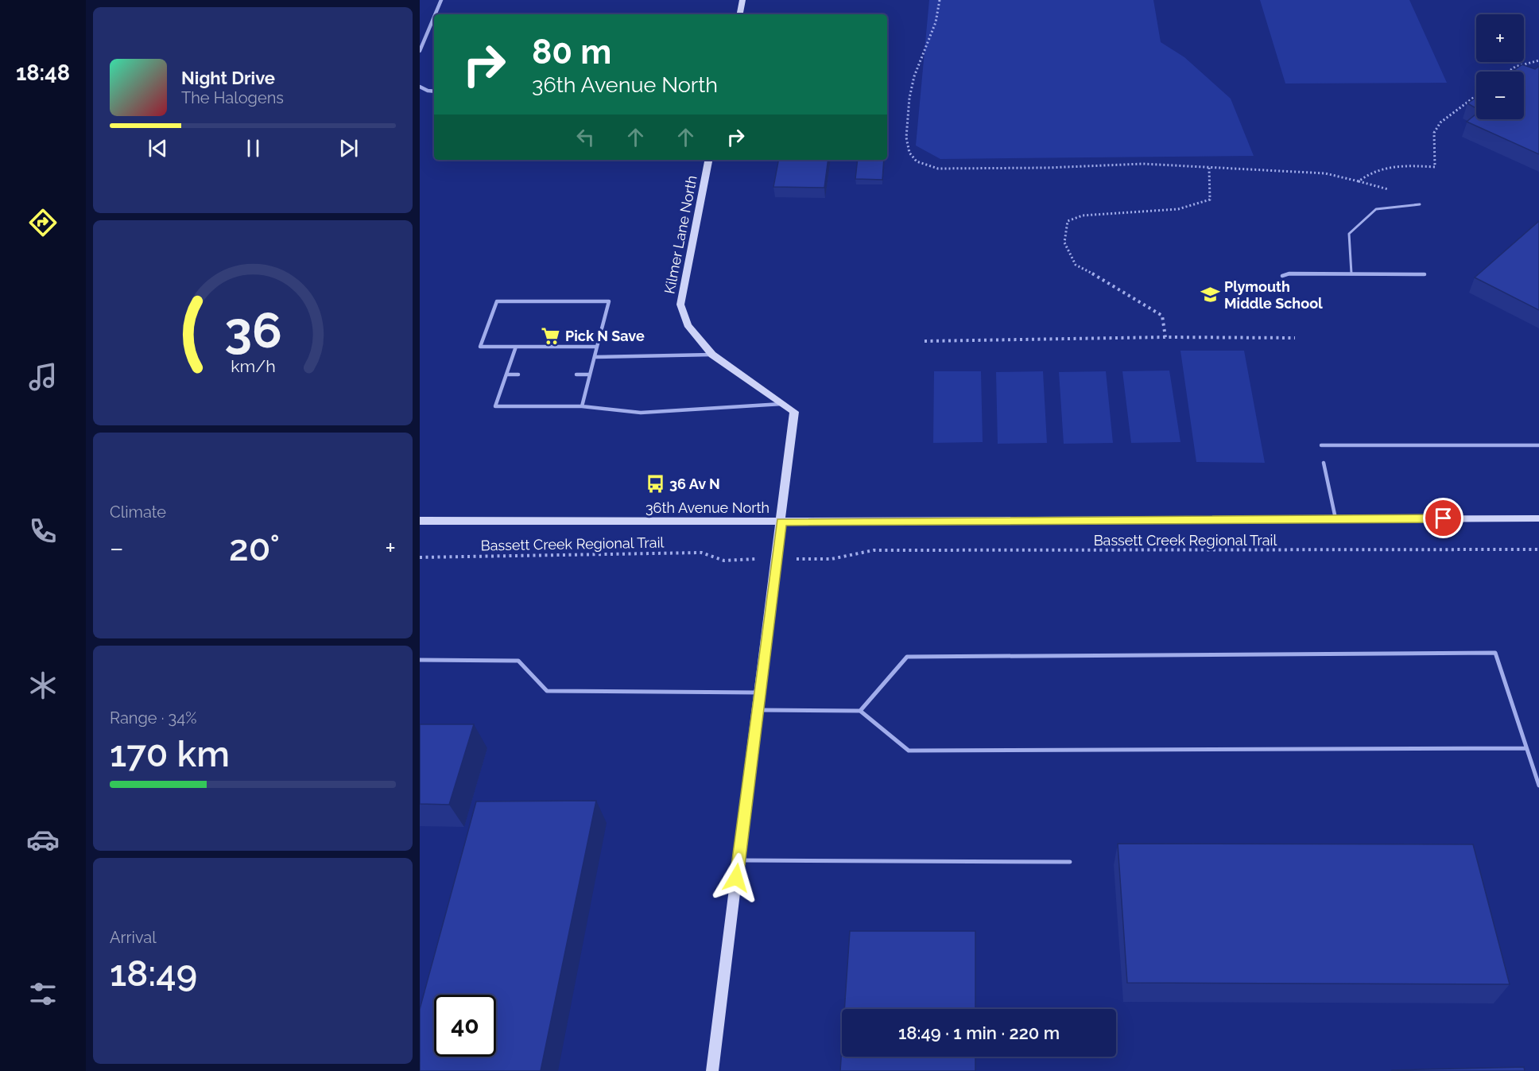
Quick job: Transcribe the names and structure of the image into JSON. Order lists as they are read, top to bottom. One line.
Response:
{"streets":{"street":["Kilmer Lane North","36th Avenue North"],"path":["Bassett Creek Regional Trail"]},"crossings":[["Kilmer Lane North","36th Avenue North"]],"places":{"school or university":["Plymouth Middle School"],"supermarket":["Pick N Save"],"bus stop":["36 Av N"]},"page":{"tabs":"18:48","map_buttons":["+","−"],"turn":["80 m","36th Avenue North"],"song":["Night Drive","The Halogens"],"tile":["Climate",["Range · 34%","170 km"],["Arrival","18:49"]],"heat":["−","20°","+"],"limit":"40","trip":"18:49 · 1 min · 220 m","gauge":["36","km/h"]}}
